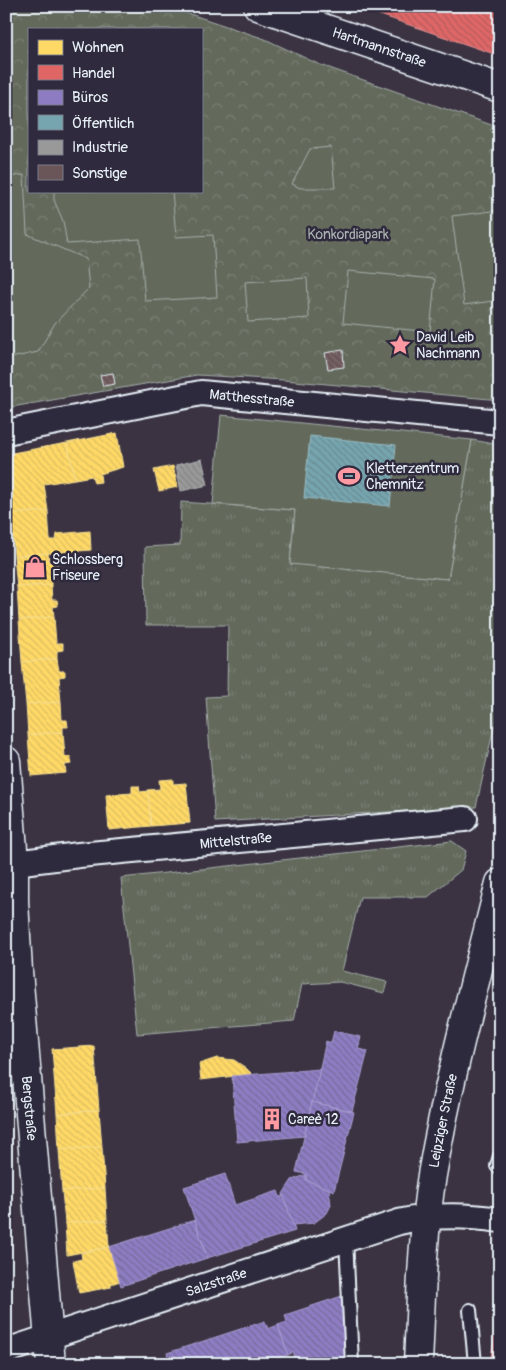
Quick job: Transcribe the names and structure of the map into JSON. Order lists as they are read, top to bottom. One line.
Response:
{"streets":{"main road":["Hartmannstraße","Bergstraße","Leipziger Straße"],"street":["Matthesstraße","Mittelstraße","Salzstraße"]},"crossings":[["Mittelstraße","Bergstraße"],["Bergstraße","Salzstraße"],["Leipziger Straße","Salzstraße"]],"parks":["Konkordiapark"],"places":{"place":["David Leib Nachmann"],"sports":["Kletterzentrum Chemnitz"],"shop":["Schlossberg Friseure"],"building":["Careè 12"]},"legend":["Wohnen","Handel","Büros","Öffentlich","Industrie","Sonstige"]}
